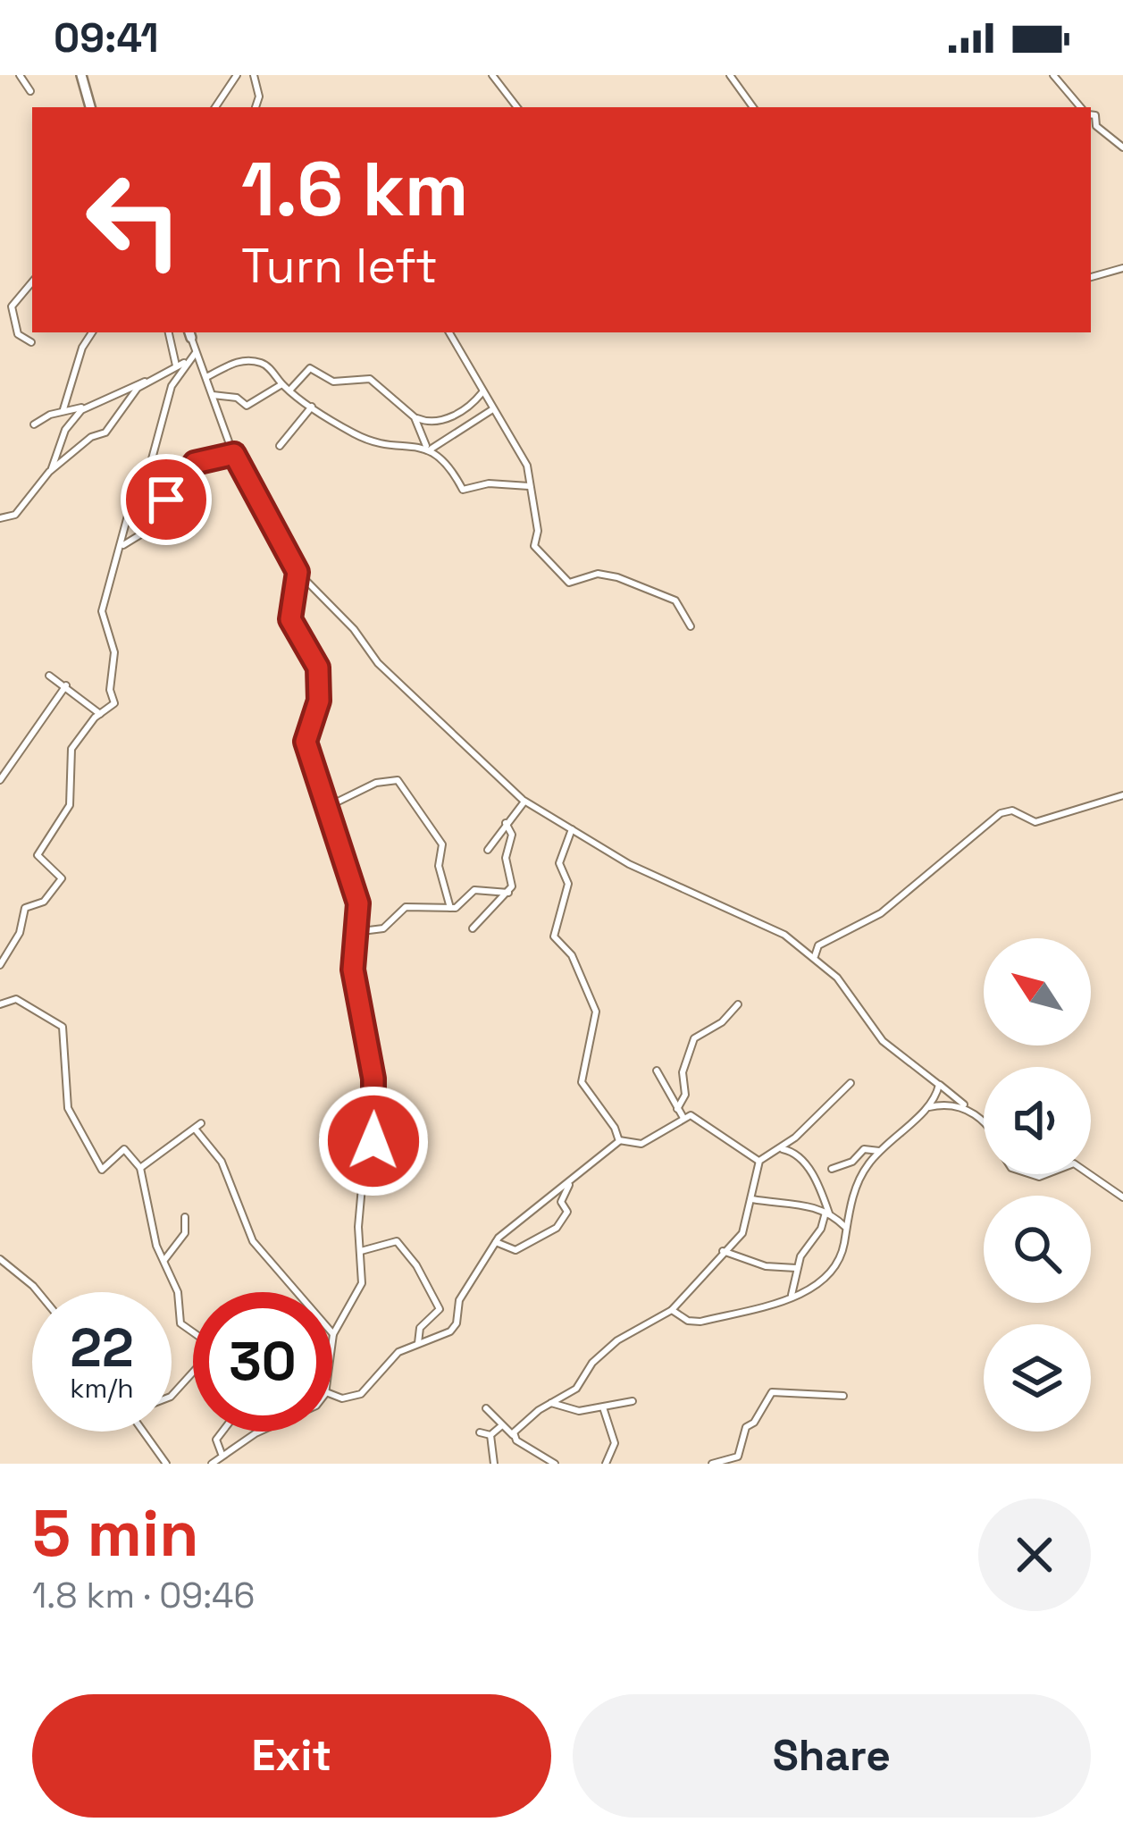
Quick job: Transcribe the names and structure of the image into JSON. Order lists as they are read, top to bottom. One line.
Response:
{"north":"top left","page":{"status":"09:41","turn":["1.6 km","Turn left"],"speed":"22 km/h","limit":"30","heading":["5 min","1.8 km · 09:46"],"buttons":["Exit","Share"]}}
